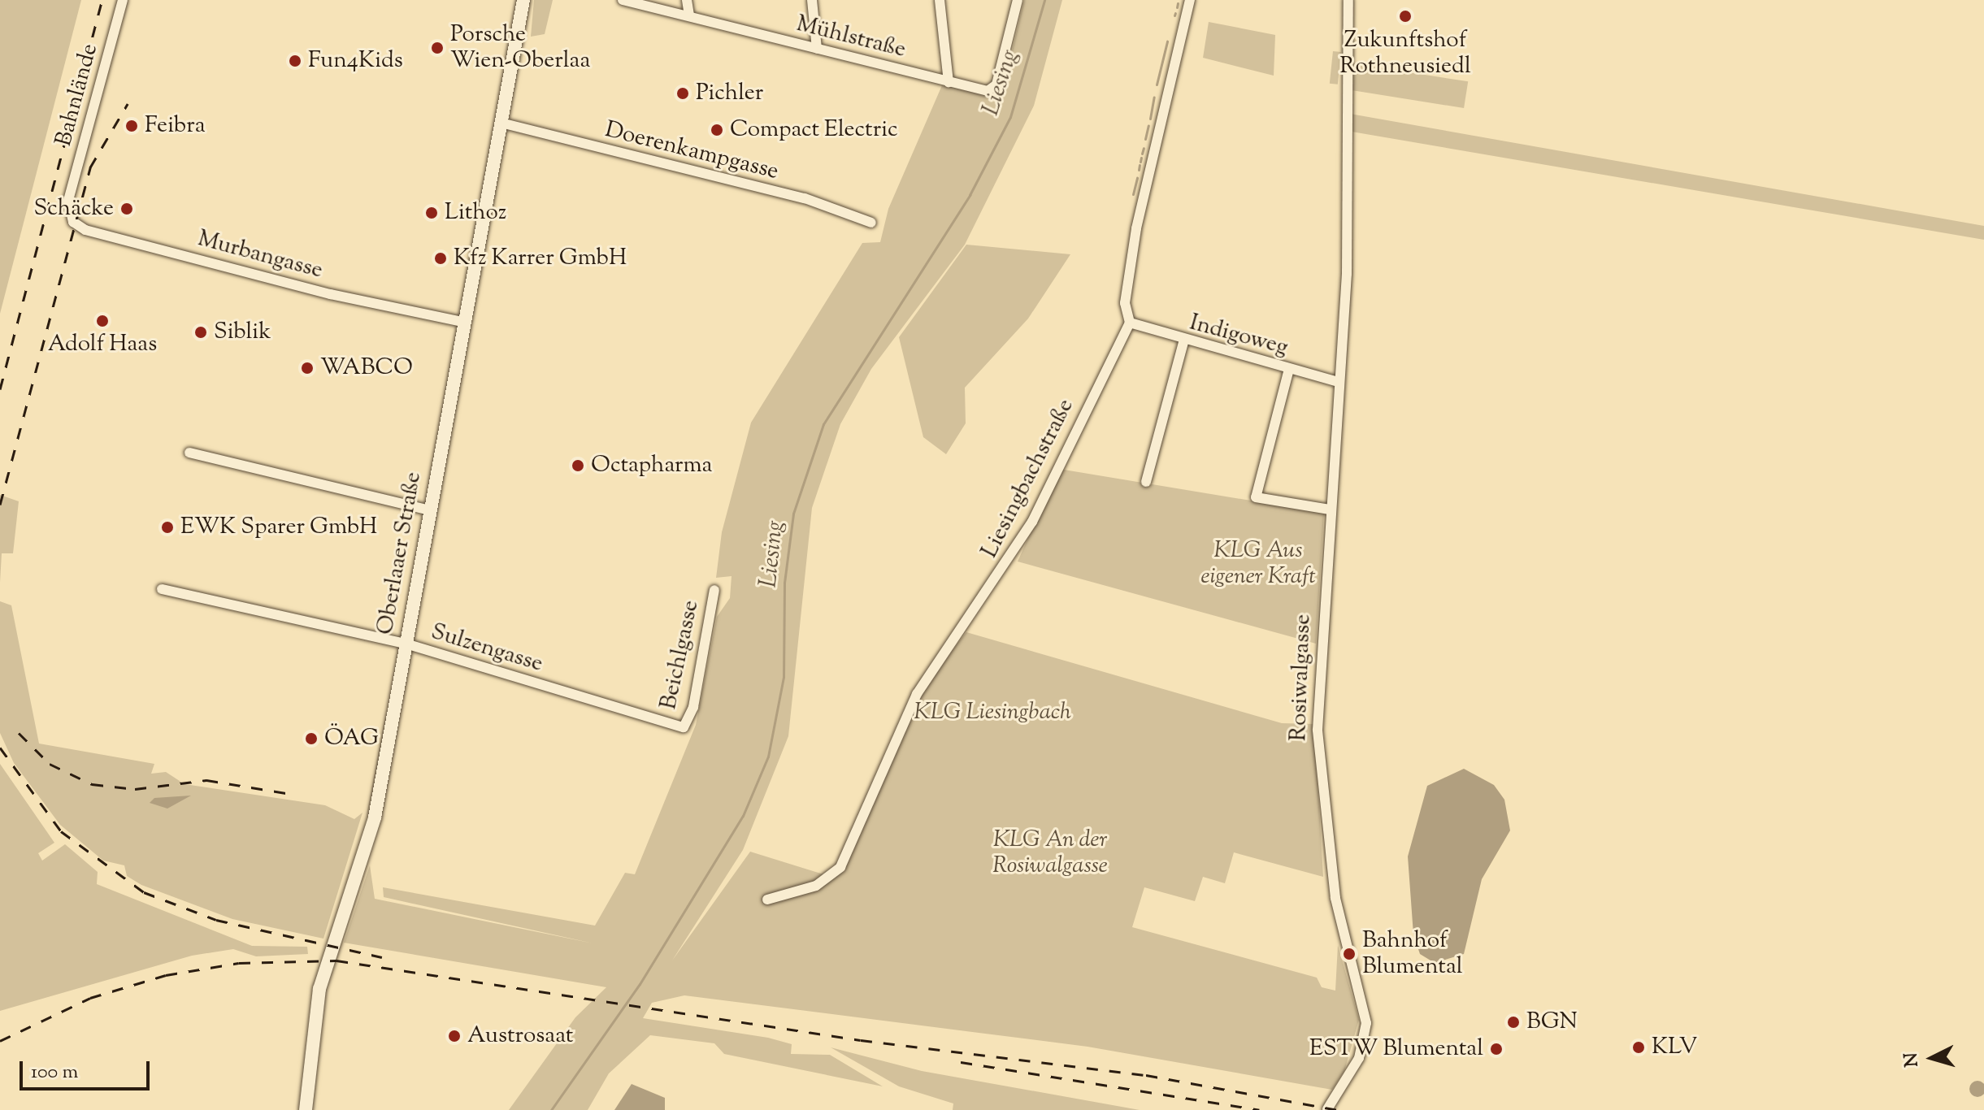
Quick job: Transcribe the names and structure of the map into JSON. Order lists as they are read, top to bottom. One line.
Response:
{"streets":{"main road":["Oberlaaer Straße"],"street":["Mühlstraße","Bahnlände","Doerenkampgasse","Murbangasse","Indigoweg","Liesingbachstraße","Sulzengasse","Beichlgasse","Rosiwalgasse"]},"crossings":[["Bahnlände","Murbangasse"],["Doerenkampgasse","Oberlaaer Straße"],["Murbangasse","Oberlaaer Straße"],["Indigoweg","Liesingbachstraße"],["Indigoweg","Rosiwalgasse"],["Oberlaaer Straße","Sulzengasse"],["Sulzengasse","Beichlgasse"]],"water":["Liesing"],"parks":["KLG Aus eigener Kraft","KLG Liesingbach","KLG An der Rosiwalgasse"],"places":["Zukunftshof Rothneusiedl","Porsche Wien-Oberlaa","Fun4Kids","Pichler","Feibra","Compact Electric","Schäcke","Lithoz","Kfz Karrer GmbH","Adolf Haas","Siblik","WABCO","Octapharma","EWK Sparer GmbH","ÖAG","Bahnhof Blumental","BGN","Austrosaat","KLV","ESTW Blumental"],"scale_bar":"100 m","north":"left"}
